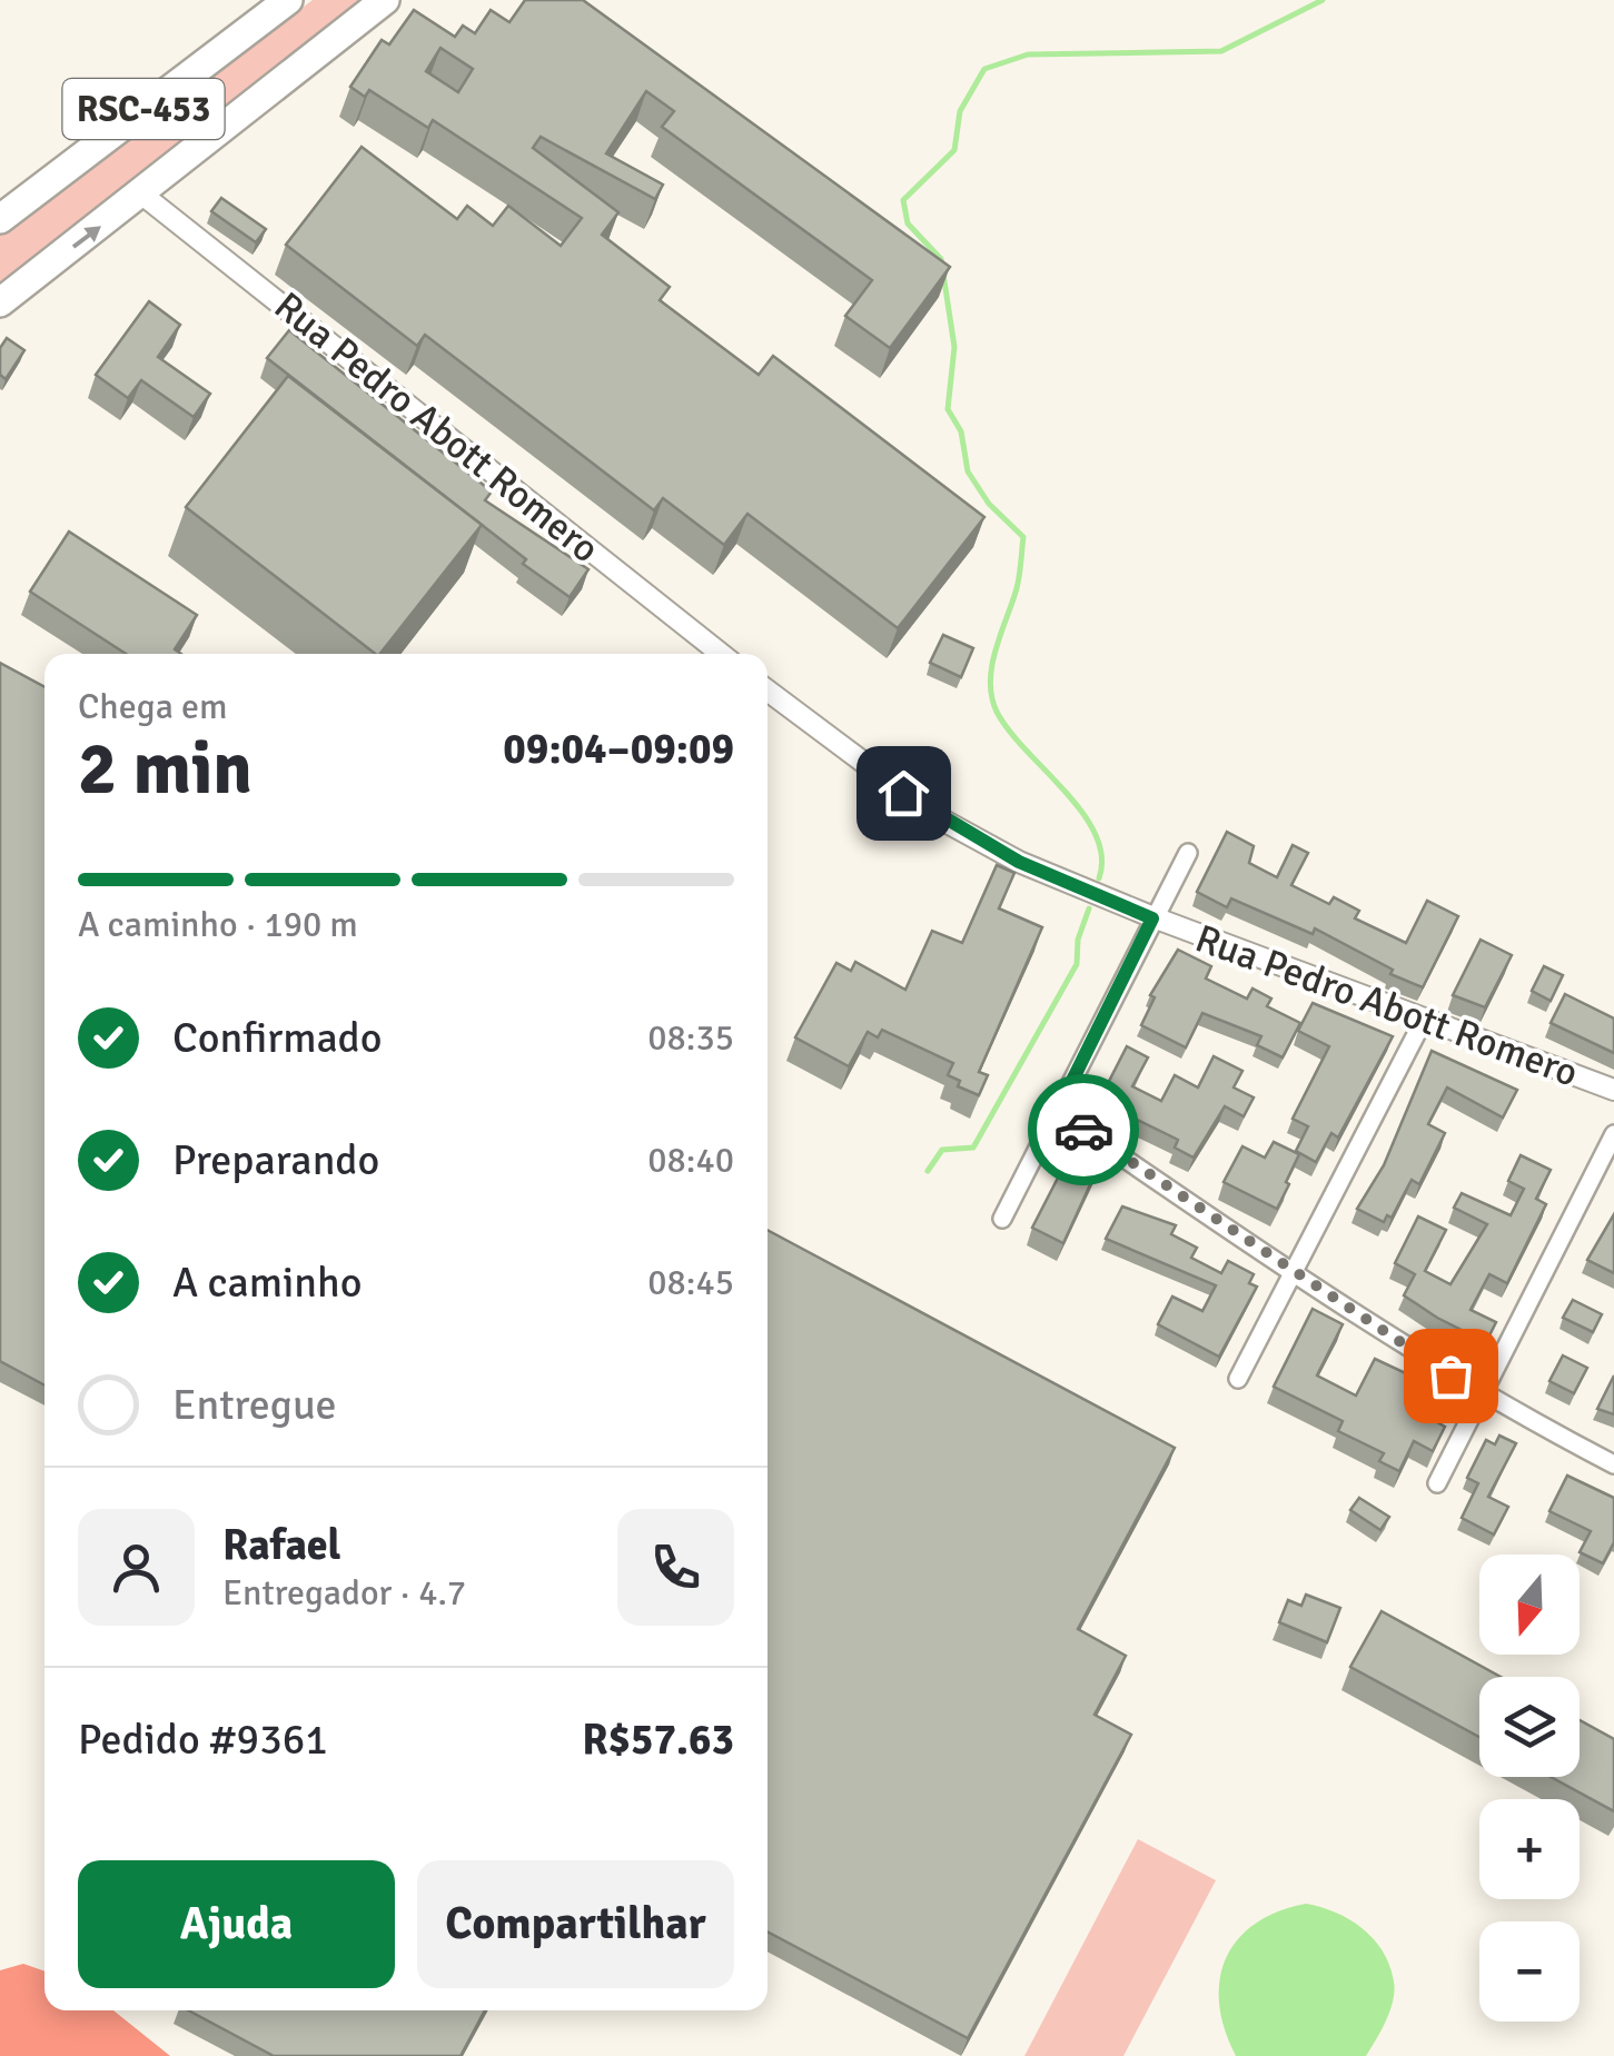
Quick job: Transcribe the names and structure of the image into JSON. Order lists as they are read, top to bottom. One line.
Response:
{"streets":{"highway":["RSC-453"],"street":["Rua Pedro Abott Romero"]},"north":"bottom","page":{"heading":["2 min","Chega em","09:04–09:09"],"panel":["Rafael","Entregador · 4.7","Pedido #9361","R$57.63"],"bar":"A caminho · 190 m","list":[["Confirmado","08:35"],["Preparando","08:40"],["A caminho","08:45"],"Entregue"],"map_buttons":["+","−"],"buttons":["Ajuda","Compartilhar"]}}
